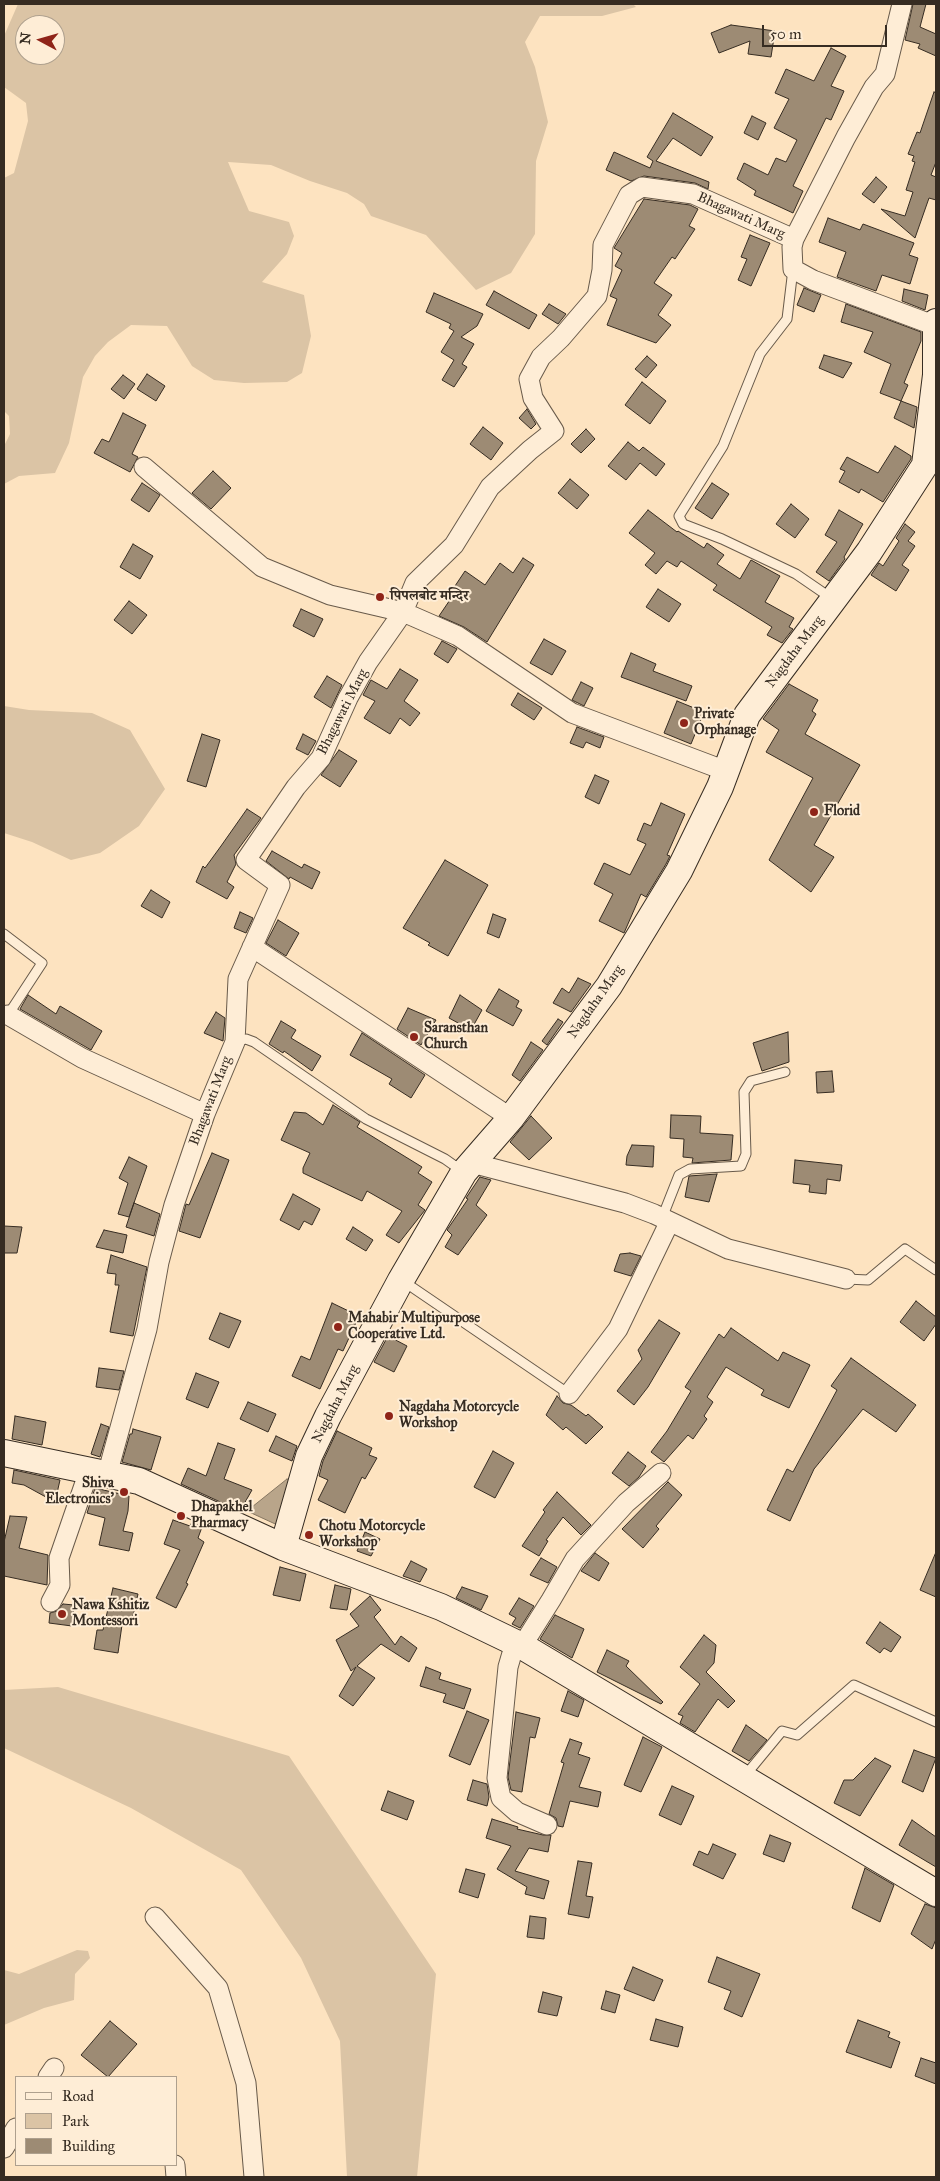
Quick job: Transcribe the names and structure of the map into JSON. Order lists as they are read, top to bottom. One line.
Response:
{"streets":{"street":["Bhagawati Marg","Nagdaha Marg"]},"places":["पिपलबोट मन्दिर","Private Orphanage","Florid","Saransthan Church","Mahabir Multipurpose Cooperative Ltd.","Nagdaha Motorcycle Workshop","Shiva Electronics'","Dhapakhel Pharmacy","Chotu Motorcycle Workshop","Nawa Kshitiz Montessori"],"legend":["Road","Park","Building"],"scale_bar":"50 m","north":"left"}
